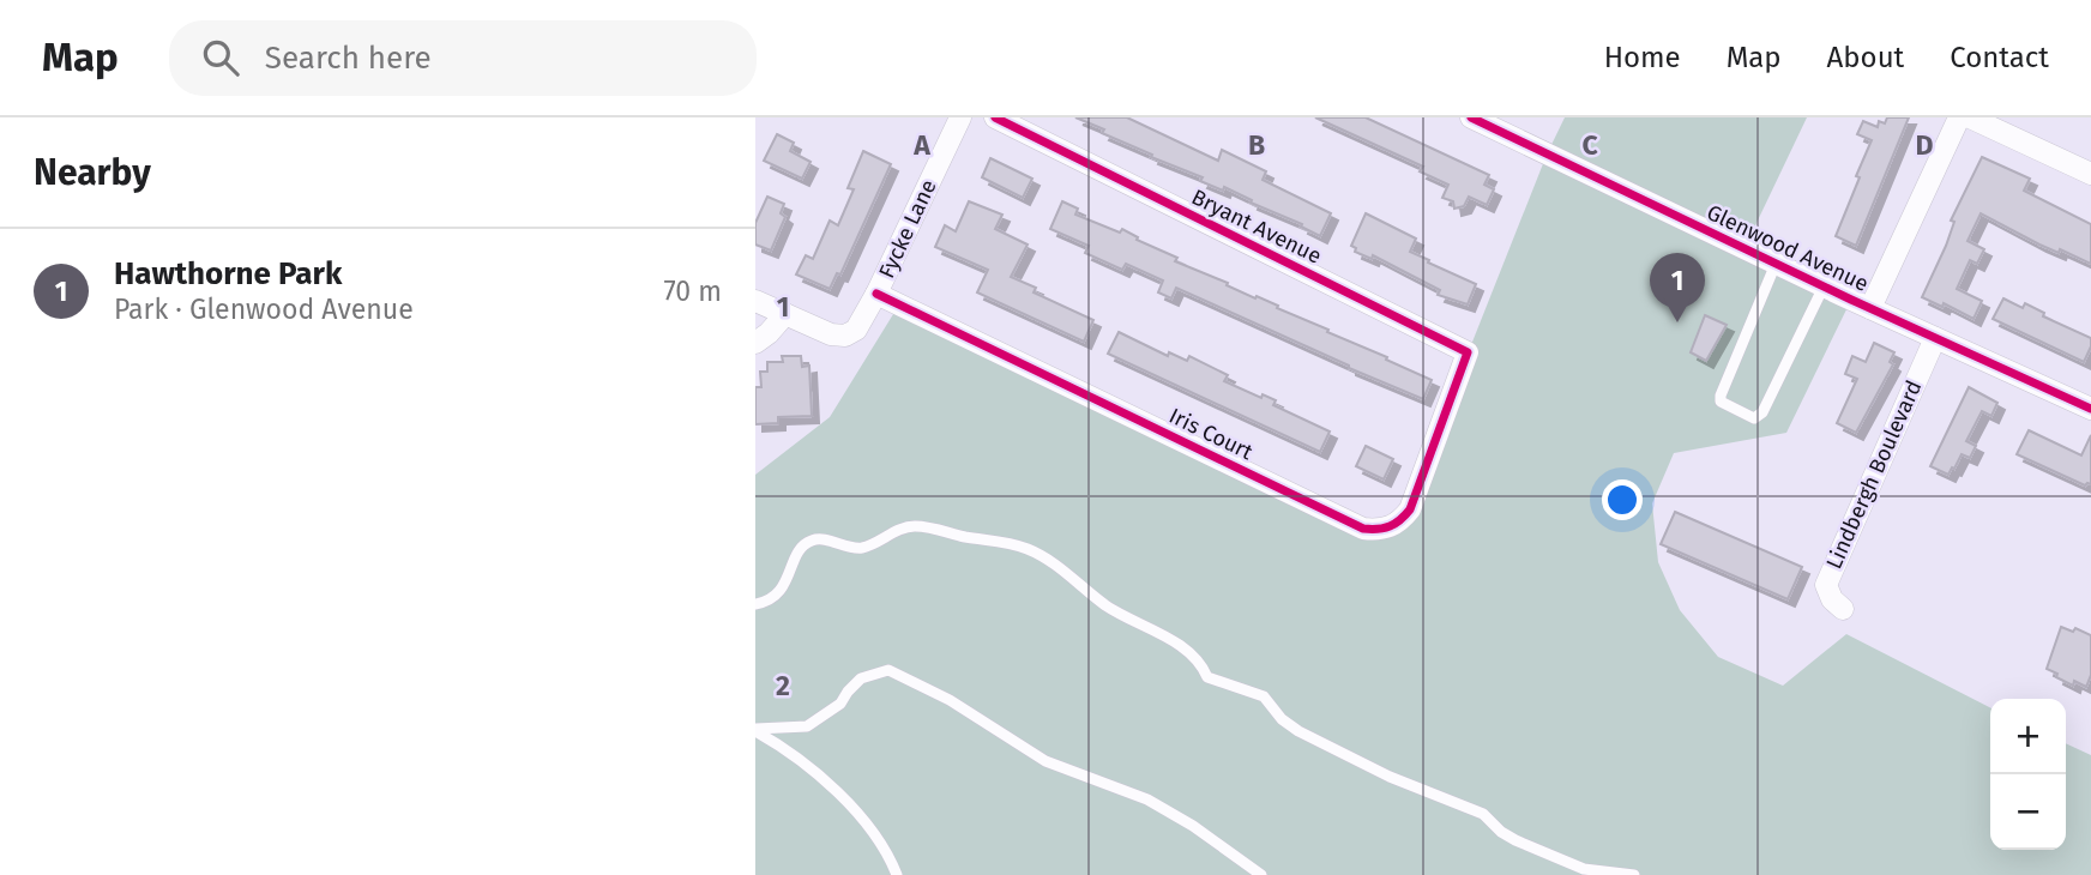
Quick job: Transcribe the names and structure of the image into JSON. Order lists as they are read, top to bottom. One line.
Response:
{"streets":{"street":["Bryant Avenue","Fycke Lane","Glenwood Avenue","Iris Court","Lindbergh Boulevard"]},"crossings":[["Bryant Avenue","Iris Court"],["Fycke Lane","Iris Court"],["Glenwood Avenue","Lindbergh Boulevard"]],"page":{"header":"Map","search":"Search here","nav":["Home","Map","About","Contact"],"heading":"Nearby","list":[{"mark":"1","name":"Hawthorne Park","note":"Park · Glenwood Avenue","value":"70 m"}],"pins":"1","map_buttons":["+","−"]},"grid":{"columns":["A","B","C","D"],"rows":["1","2"]}}
